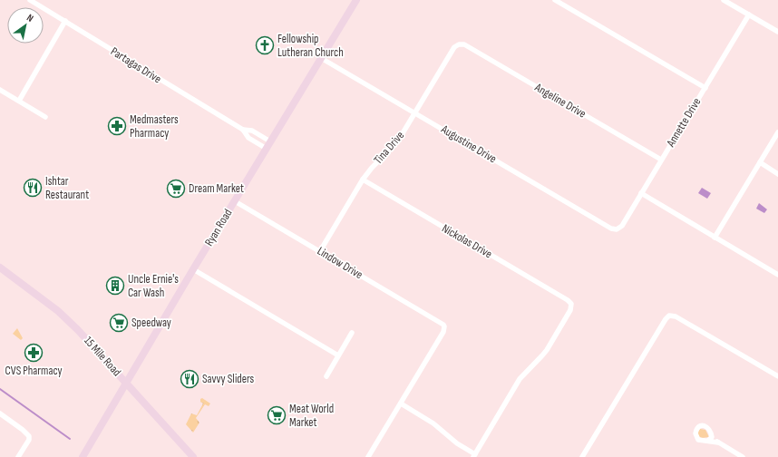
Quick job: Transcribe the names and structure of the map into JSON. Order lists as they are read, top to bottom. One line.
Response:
{"streets":{"main road":["Ryan Road","15 Mile Road"],"street":["Partagas Drive","Angeline Drive","Annette Drive","Augustine Drive","Tina Drive","Nickolas Drive","Lindow Drive"]},"crossings":[["Angeline Drive","Annette Drive"],["Angeline Drive","Tina Drive"],["Annette Drive","Augustine Drive"],["Augustine Drive","Tina Drive"],["Augustine Drive","Ryan Road"],["Tina Drive","Nickolas Drive"],["Tina Drive","Lindow Drive"],["Ryan Road","Lindow Drive"],["Ryan Road","15 Mile Road"]],"places":{"church":["Fellowship Lutheran Church"],"pharmacy":["Medmasters Pharmacy","CVS Pharmacy"],"restaurant":["Ishtar Restaurant","Savvy Sliders"],"supermarket":["Dream Market","Speedway","Meat World Market"],"building":["Uncle Ernie's Car Wash"]},"north":"top right"}
